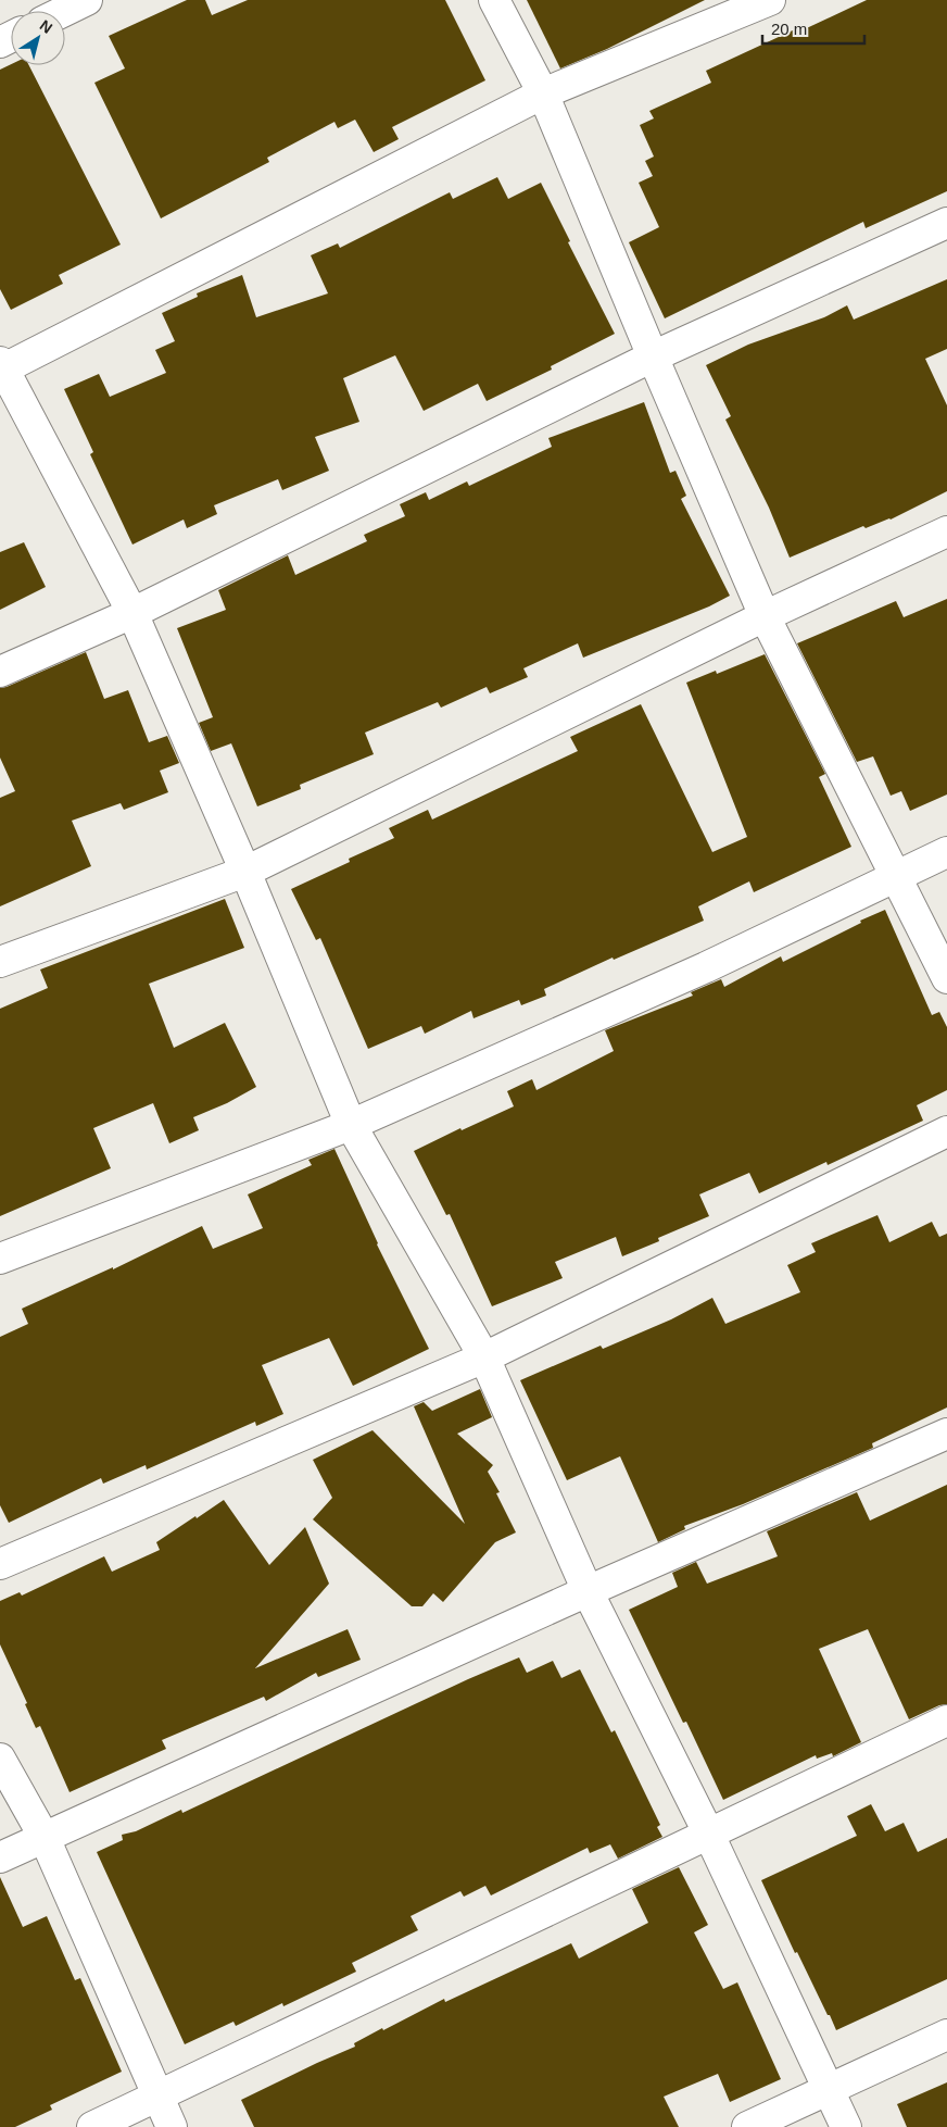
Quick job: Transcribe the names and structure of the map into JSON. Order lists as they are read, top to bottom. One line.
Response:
{"scale_bar":"20 m","north":"top right"}
